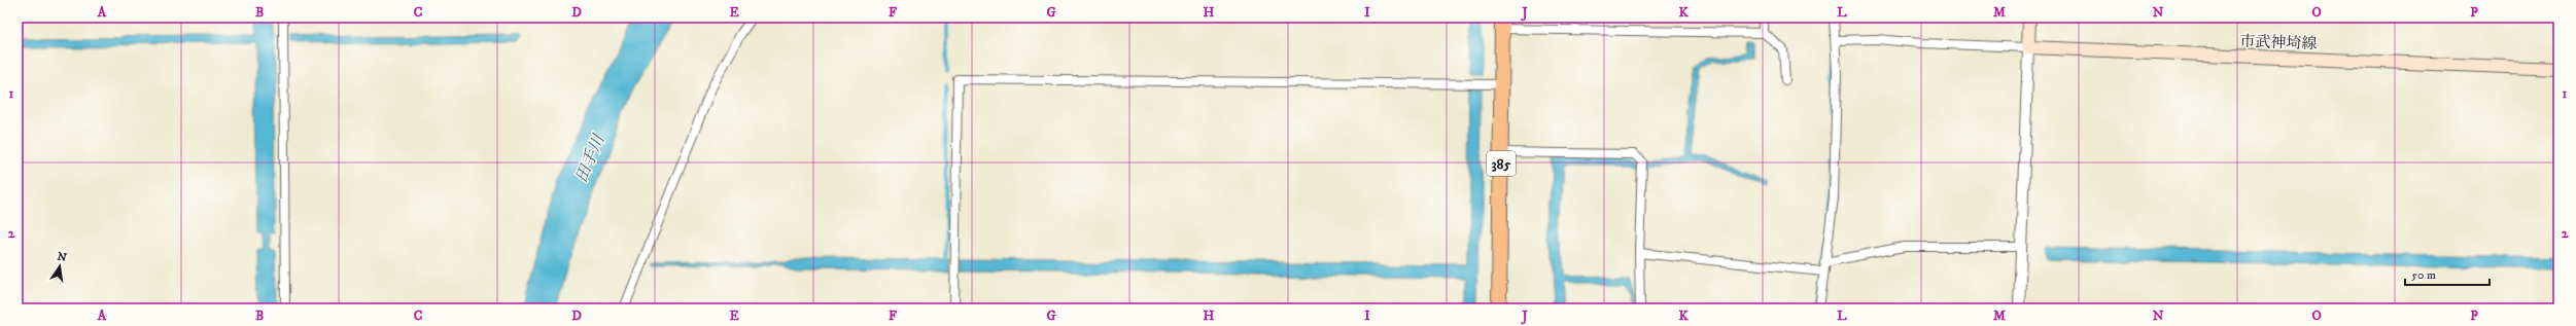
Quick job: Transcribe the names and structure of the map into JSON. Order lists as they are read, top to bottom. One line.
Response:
{"streets":{"highway":["385"],"main road":["市武神埼線"]},"water":["田手川"],"scale_bar":"50 m","north":"top","grid":{"columns":["A","B","C","D","E","F","G","H","I","J","K","L","M","N","O","P"],"rows":["1","2"]}}
